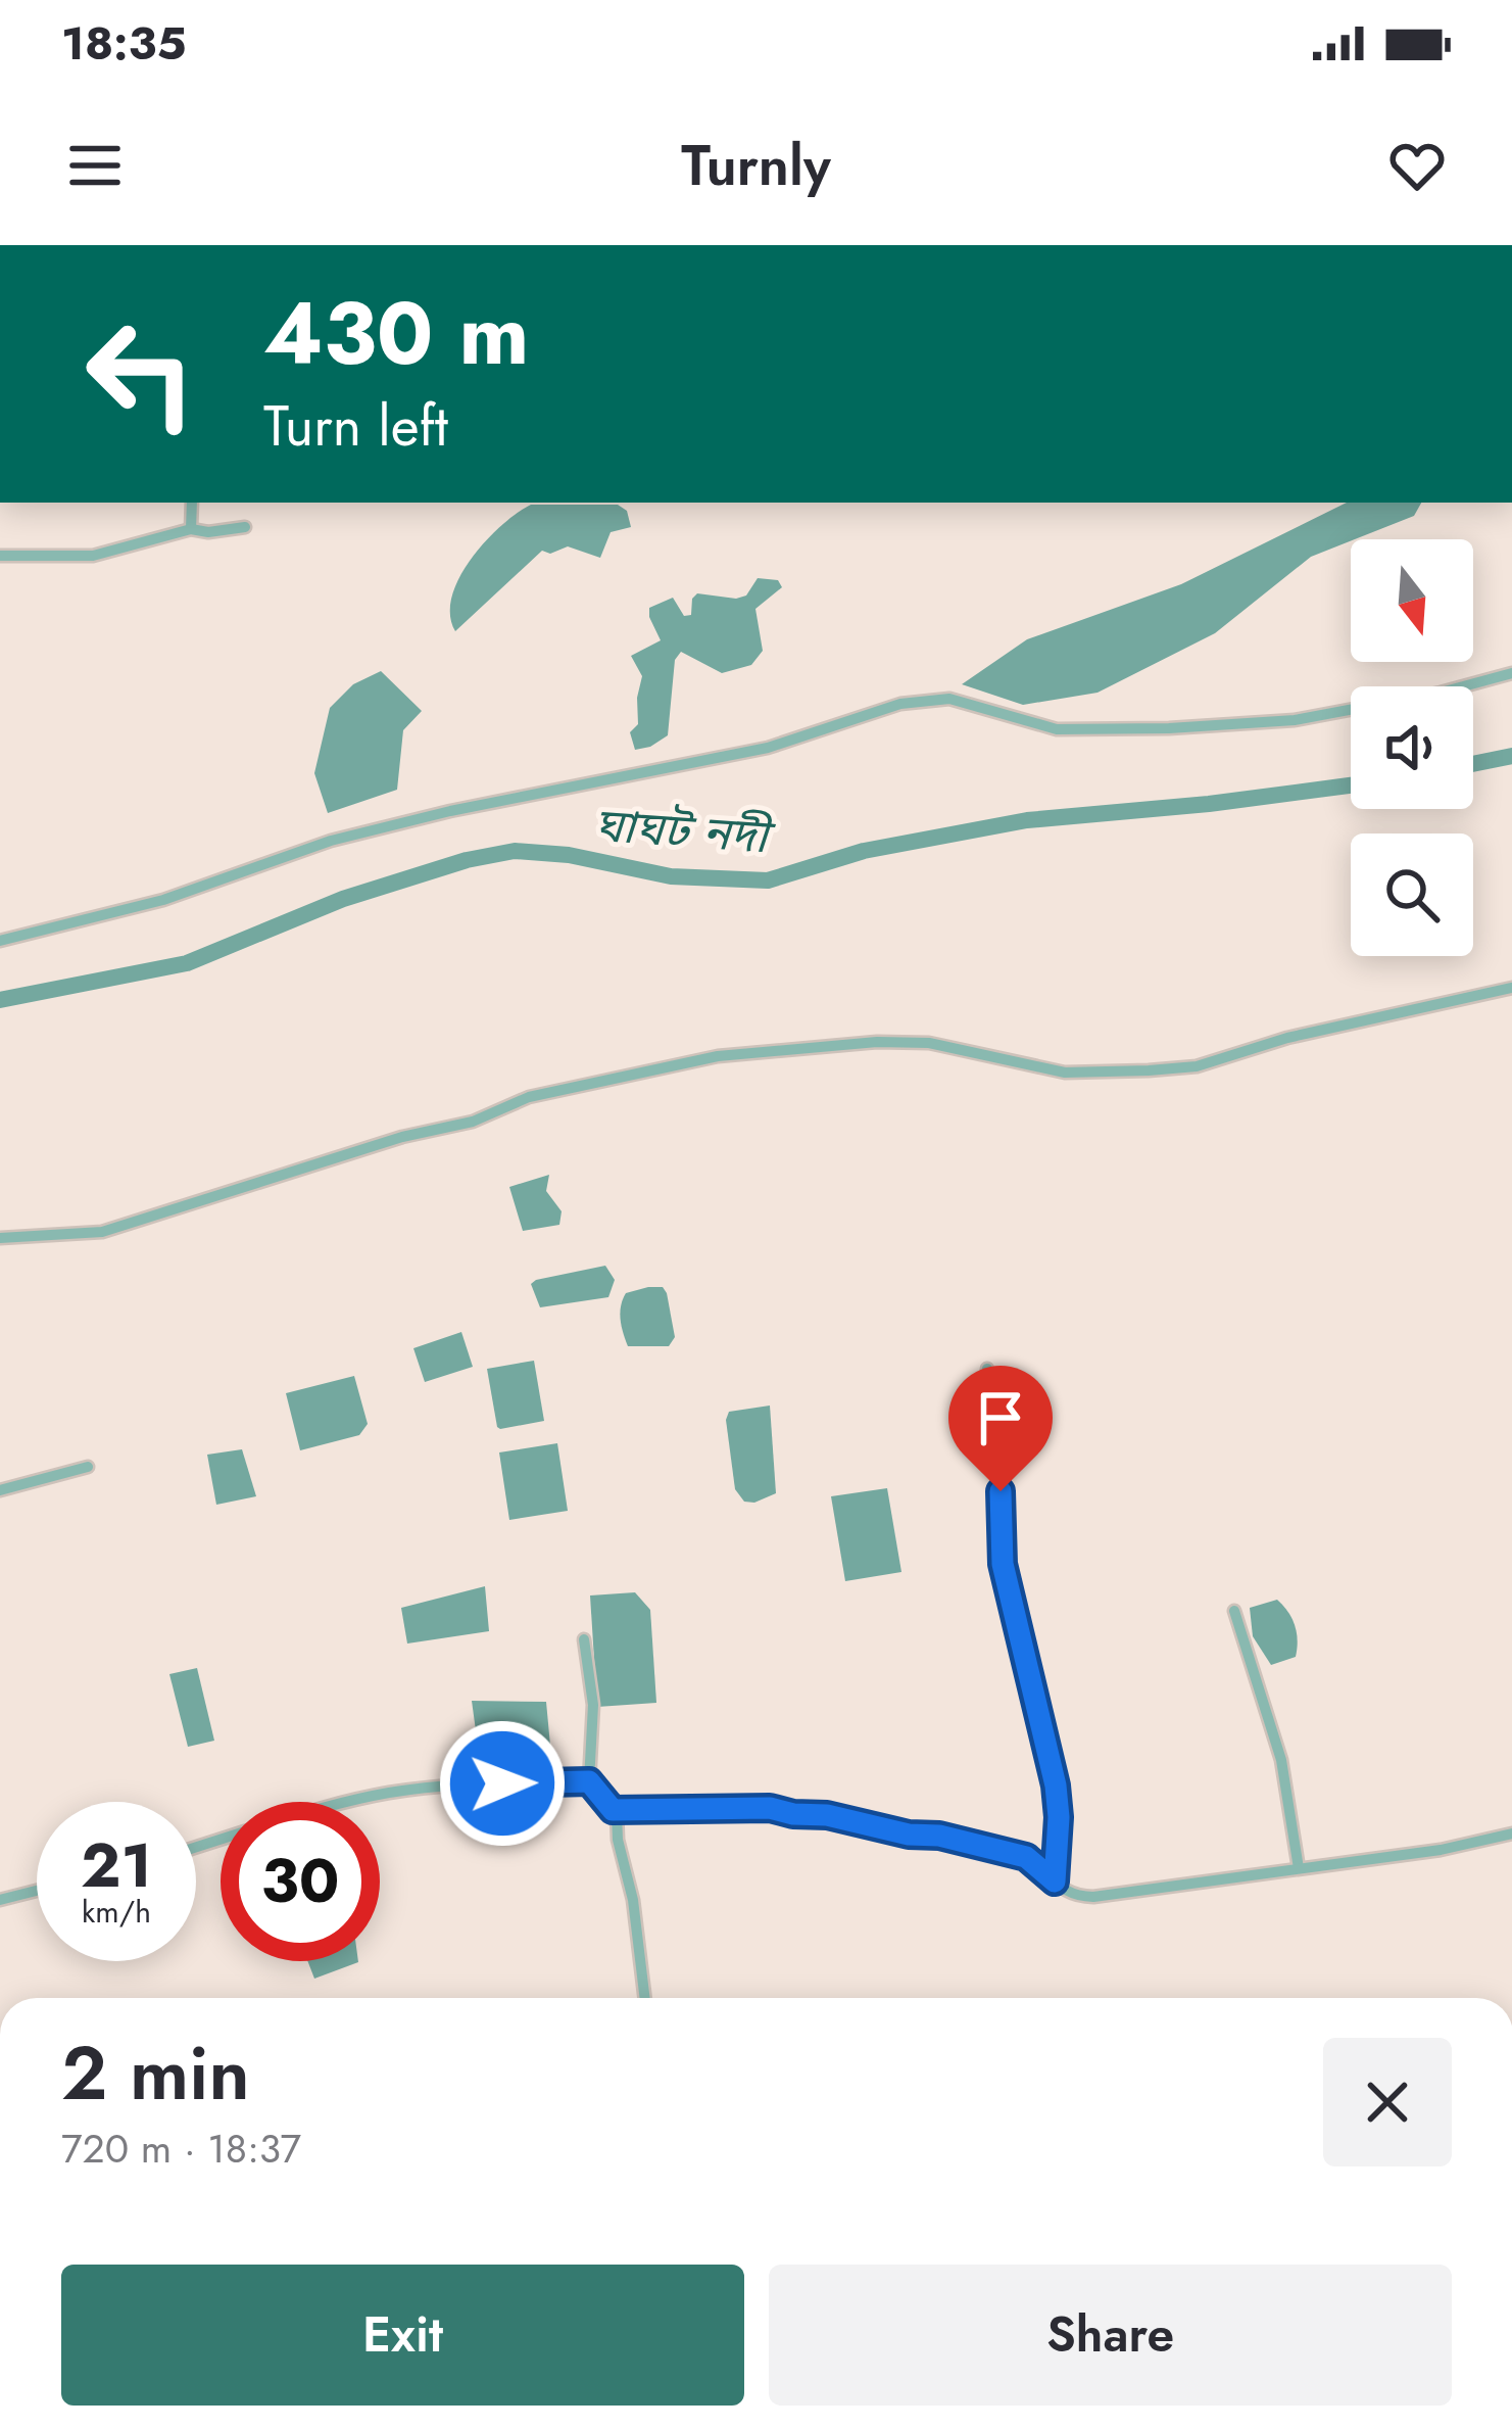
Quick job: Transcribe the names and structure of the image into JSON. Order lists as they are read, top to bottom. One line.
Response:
{"water":["ঘাঘট নদী"],"north":"bottom","page":{"status":"18:35","header":"Turnly","turn":["430 m","Turn left"],"speed":"21 km/h","limit":"30","heading":["2 min","720 m · 18:37"],"buttons":["Exit","Share"]}}
